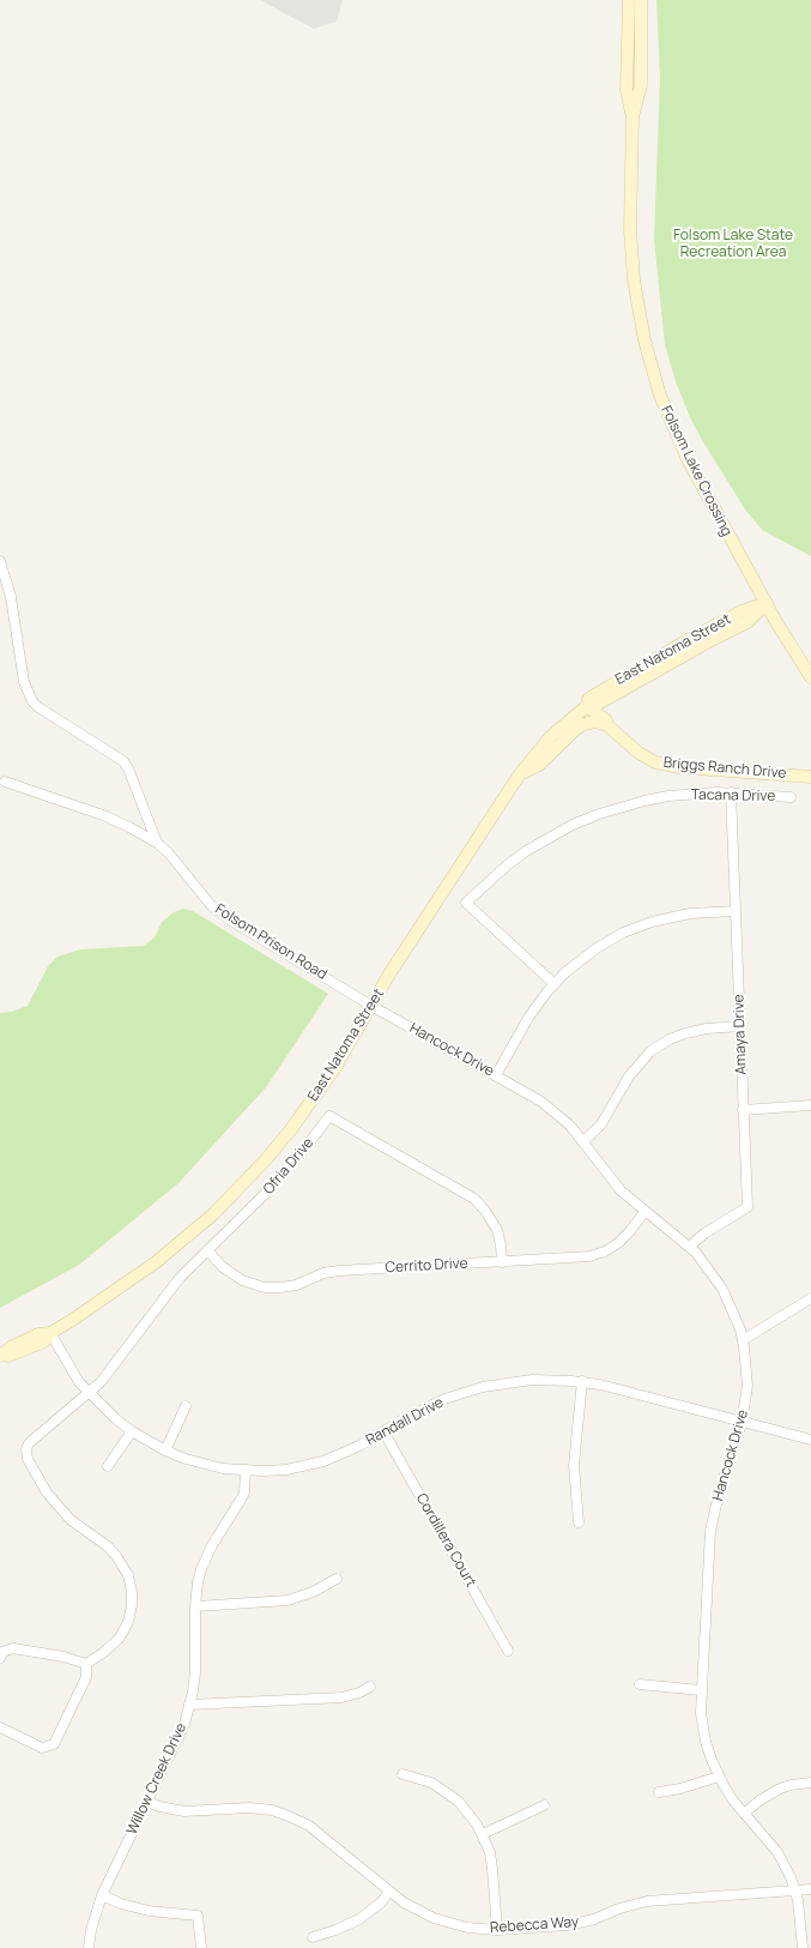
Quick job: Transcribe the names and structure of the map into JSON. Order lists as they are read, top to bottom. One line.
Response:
{"streets":{"main road":["Folsom Lake Crossing","East Natoma Street","Briggs Ranch Drive"],"street":["Tacana Drive","Folsom Prison Road","Amaya Drive","Hancock Drive","Ofria Drive","Cerrito Drive","Randall Drive","Cordillera Court","Willow Creek Drive","Rebecca Way"]},"crossings":[["Folsom Lake Crossing","East Natoma Street"],["East Natoma Street","Briggs Ranch Drive"],["East Natoma Street","Folsom Prison Road"],["East Natoma Street","Hancock Drive"],["East Natoma Street","Randall Drive"],["Tacana Drive","Amaya Drive"],["Folsom Prison Road","Hancock Drive"],["Amaya Drive","Hancock Drive"],["Hancock Drive","Cerrito Drive"],["Hancock Drive","Randall Drive"],["Hancock Drive","Rebecca Way"],["Ofria Drive","Cerrito Drive"],["Ofria Drive","Randall Drive"],["Randall Drive","Cordillera Court"],["Randall Drive","Willow Creek Drive"],["Willow Creek Drive","Rebecca Way"]],"parks":["Folsom Lake State Recreation Area"]}
